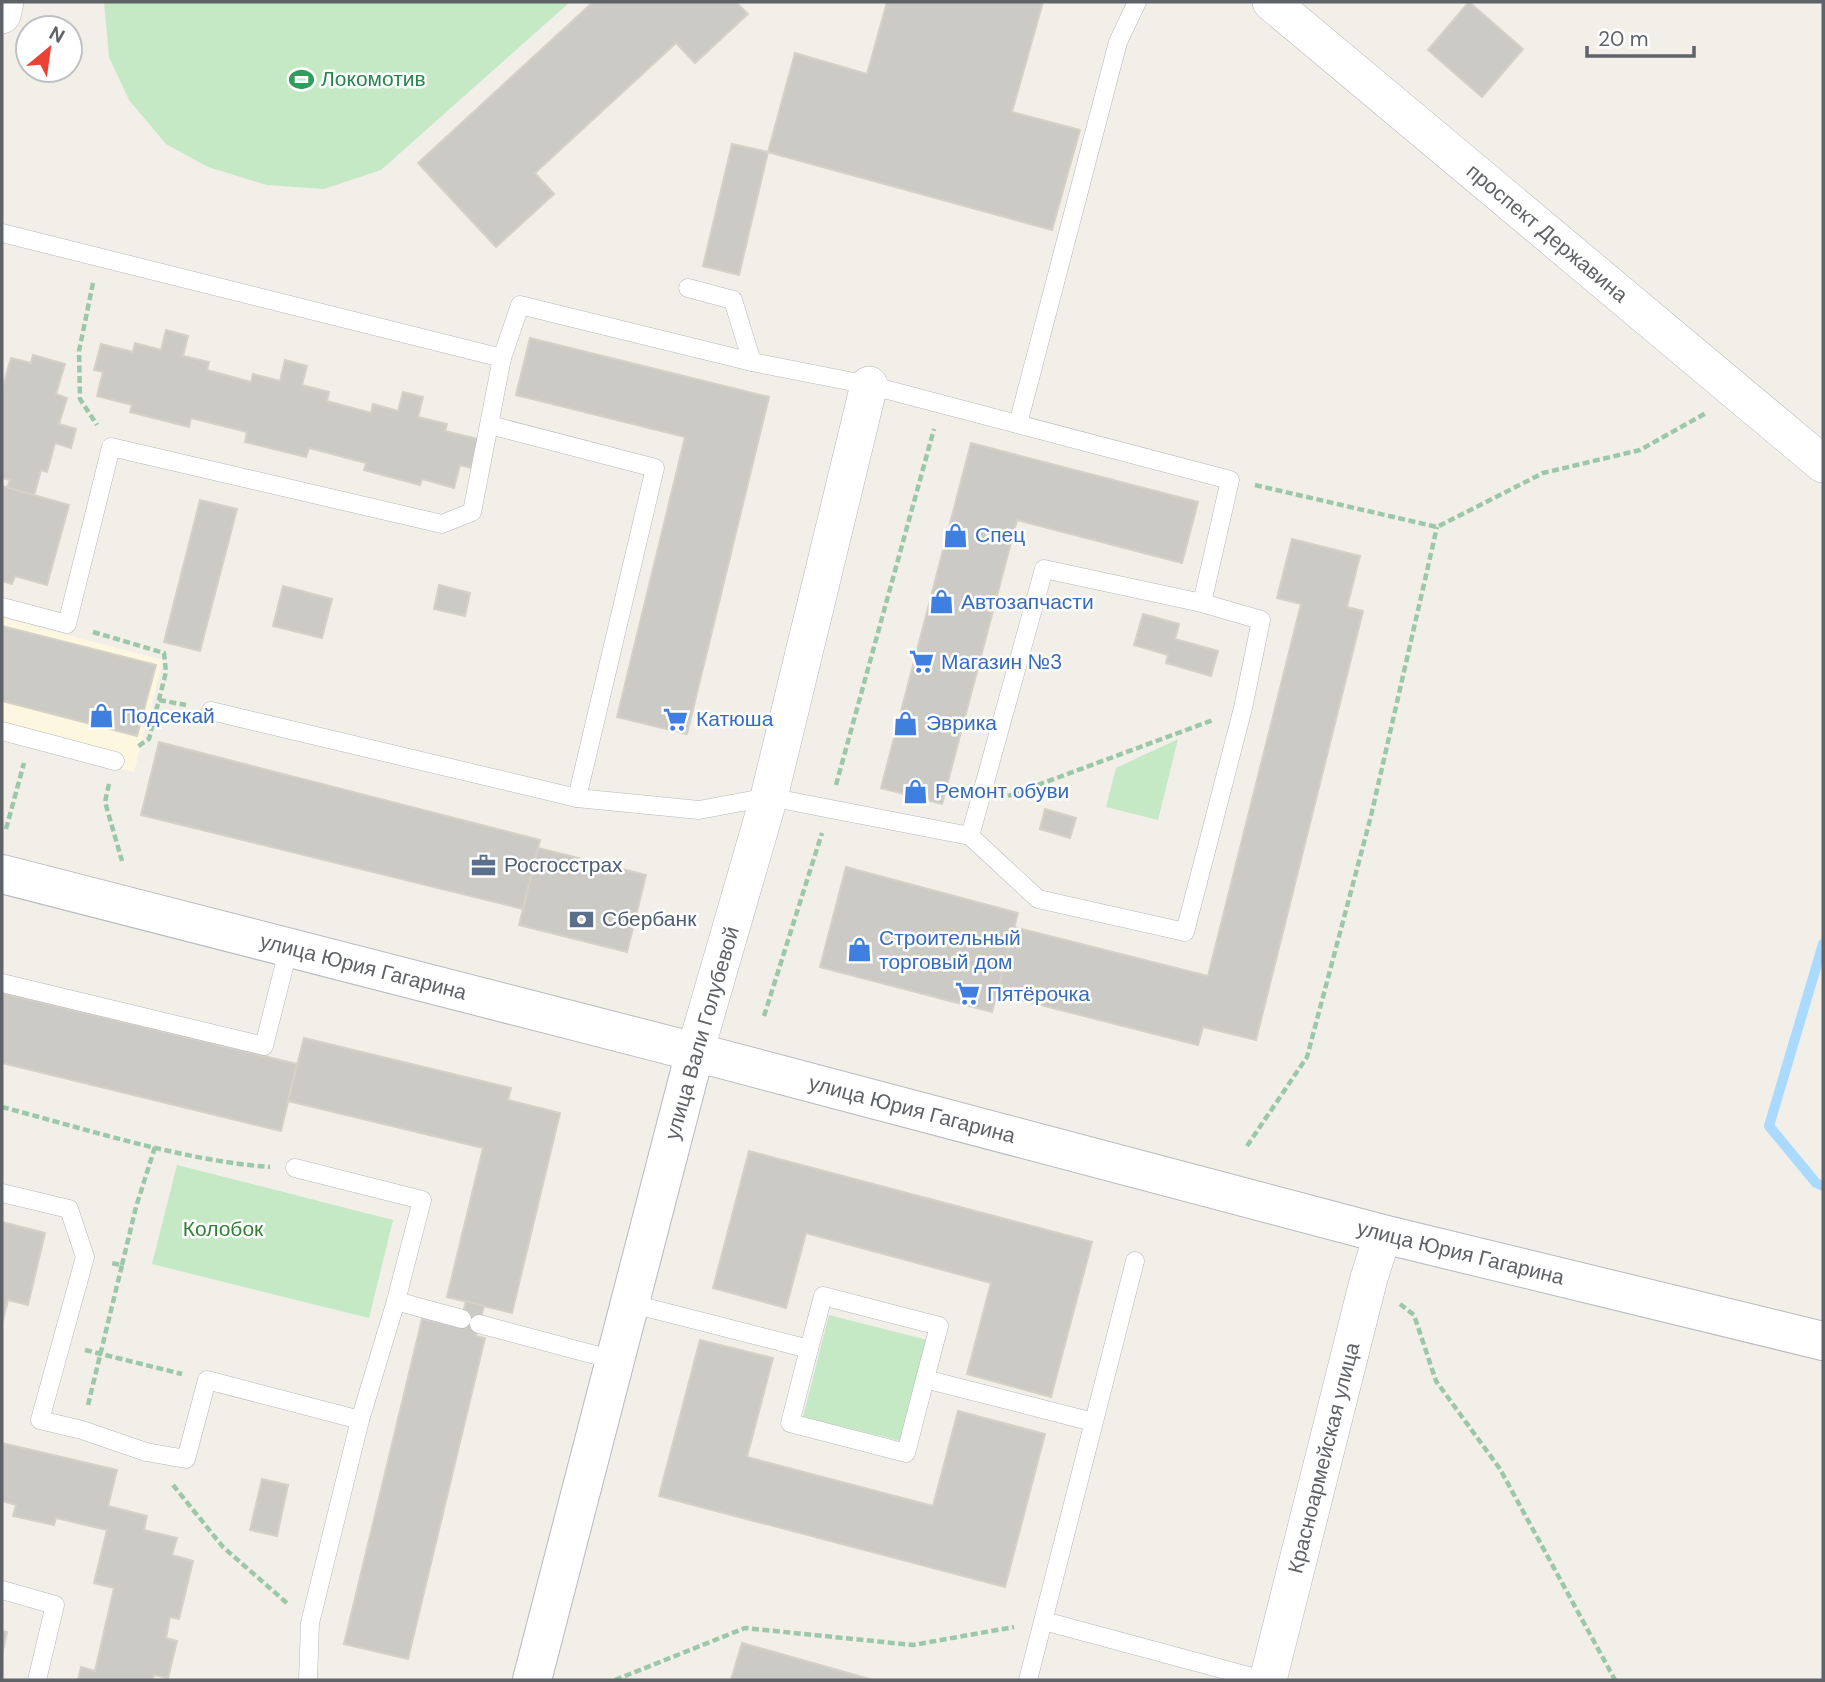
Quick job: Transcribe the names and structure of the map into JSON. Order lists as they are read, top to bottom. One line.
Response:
{"streets":{"main road":["улица Юрия Гагарина","улица Вали Голубевой"],"street":["проспект Державина","Красноармейская улица"]},"crossings":[["улица Юрия Гагарина","улица Вали Голубевой"],["улица Юрия Гагарина","Красноармейская улица"]],"parks":["Колобок"],"places":{"sports":["Локомотив"],"shop":["Спец","Автозапчасти","Подсекай","Эврика","Ремонт обуви","Строительный торговый дом"],"supermarket":["Магазин №3","Катюша","Пятёрочка"],"office":["Росгосстрах"],"bank":["Сбербанк"]},"scale_bar":"20 m","north":"top right"}
